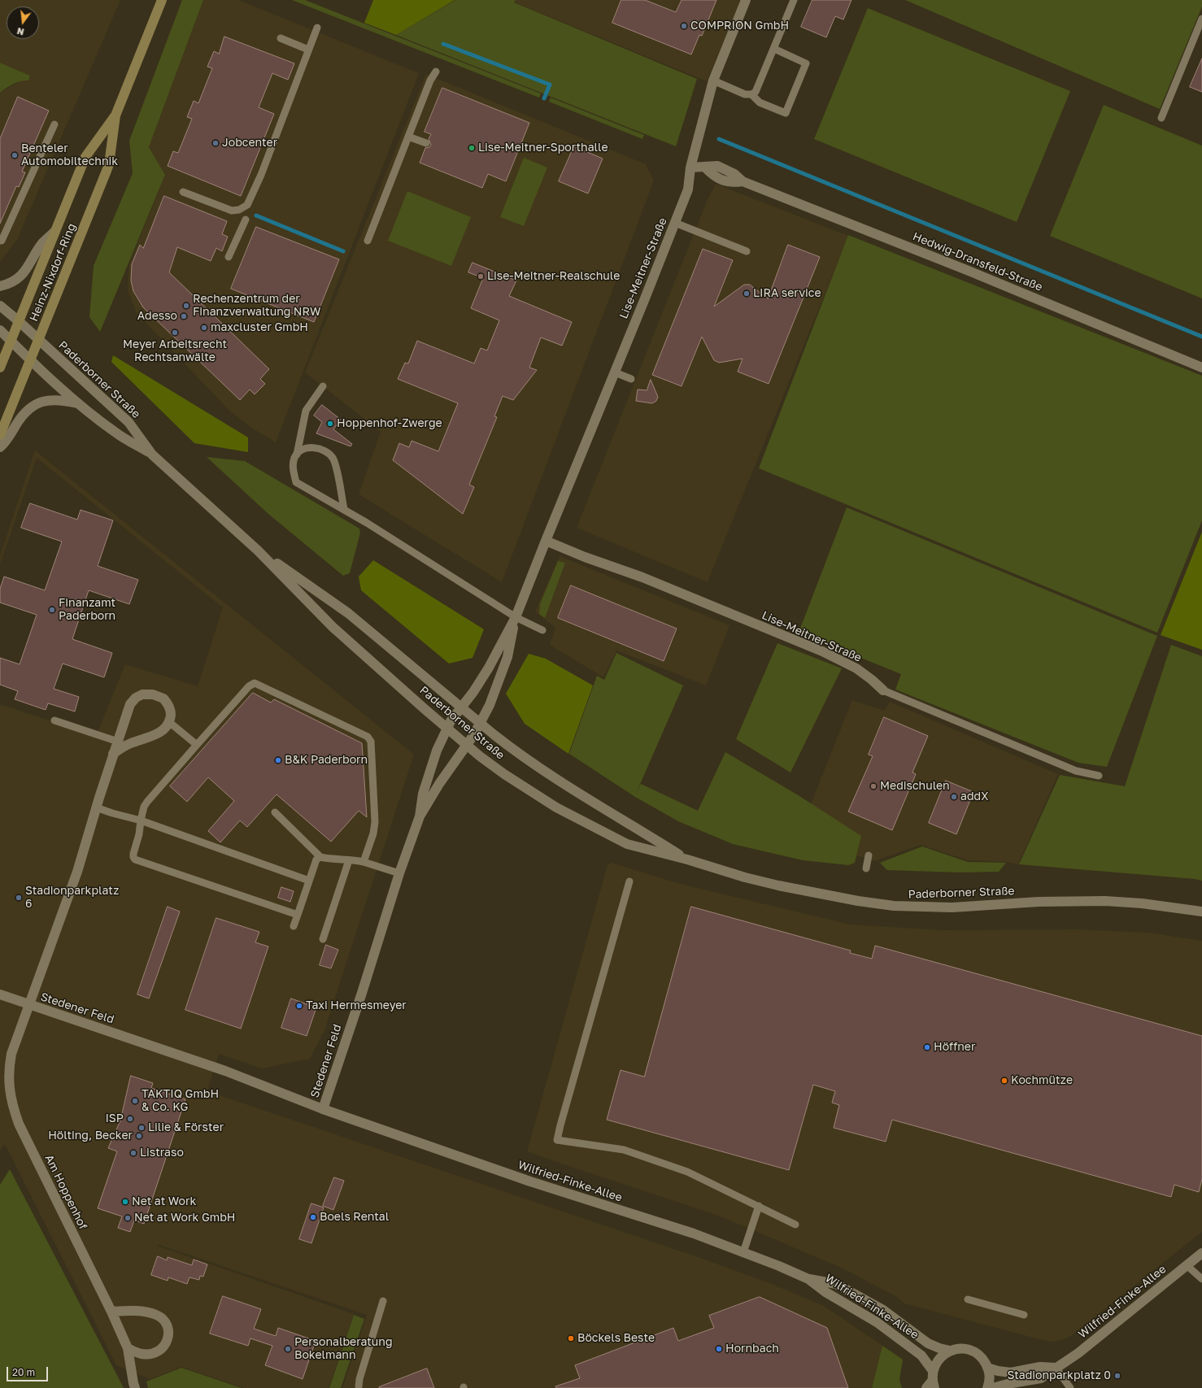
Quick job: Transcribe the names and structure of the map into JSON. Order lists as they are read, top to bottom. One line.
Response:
{"streets":{"main road":["Heinz-Nixdorf-Ring"],"street":["Hedwig-Dransfeld-Straße","Lise-Meitner-Straße","Paderborner Straße","Stedener Feld","Wilfried-Finke-Allee","Am Hoppenhof"]},"crossings":[["Hedwig-Dransfeld-Straße","Lise-Meitner-Straße"],["Lise-Meitner-Straße","Paderborner Straße"],["Lise-Meitner-Straße","Stedener Feld"],["Heinz-Nixdorf-Ring","Paderborner Straße"],["Paderborner Straße","Stedener Feld"],["Stedener Feld","Wilfried-Finke-Allee"],["Stedener Feld","Am Hoppenhof"]],"places":["COMPRION GmbH","Jobcenter","Lise-Meitner-Sporthalle","Benteler Automobiltechnik","Lise-Meitner-Realschule","LIRA service","Rechenzentrum der Finanzverwaltung NRW","Adesso","maxcluster GmbH","Meyer Arbeitsrecht Rechtsanwälte","Hoppenhof-Zwerge","Finanzamt Paderborn","B&K Paderborn","Medischulen","addX","Stadionparkplatz 6","Taxi Hermesmeyer","Höffner","Kochmütze","TAKTIQ GmbH & Co. KG","ISP","Lilie & Förster","Hölting, Becker","Listraso","Net at Work","Boels Rental","Net at Work GmbH","Böckels Beste","Personalberatung Bokelmann","Hornbach","Stadionparkplatz 0"],"scale_bar":"20 m","north":"bottom"}
